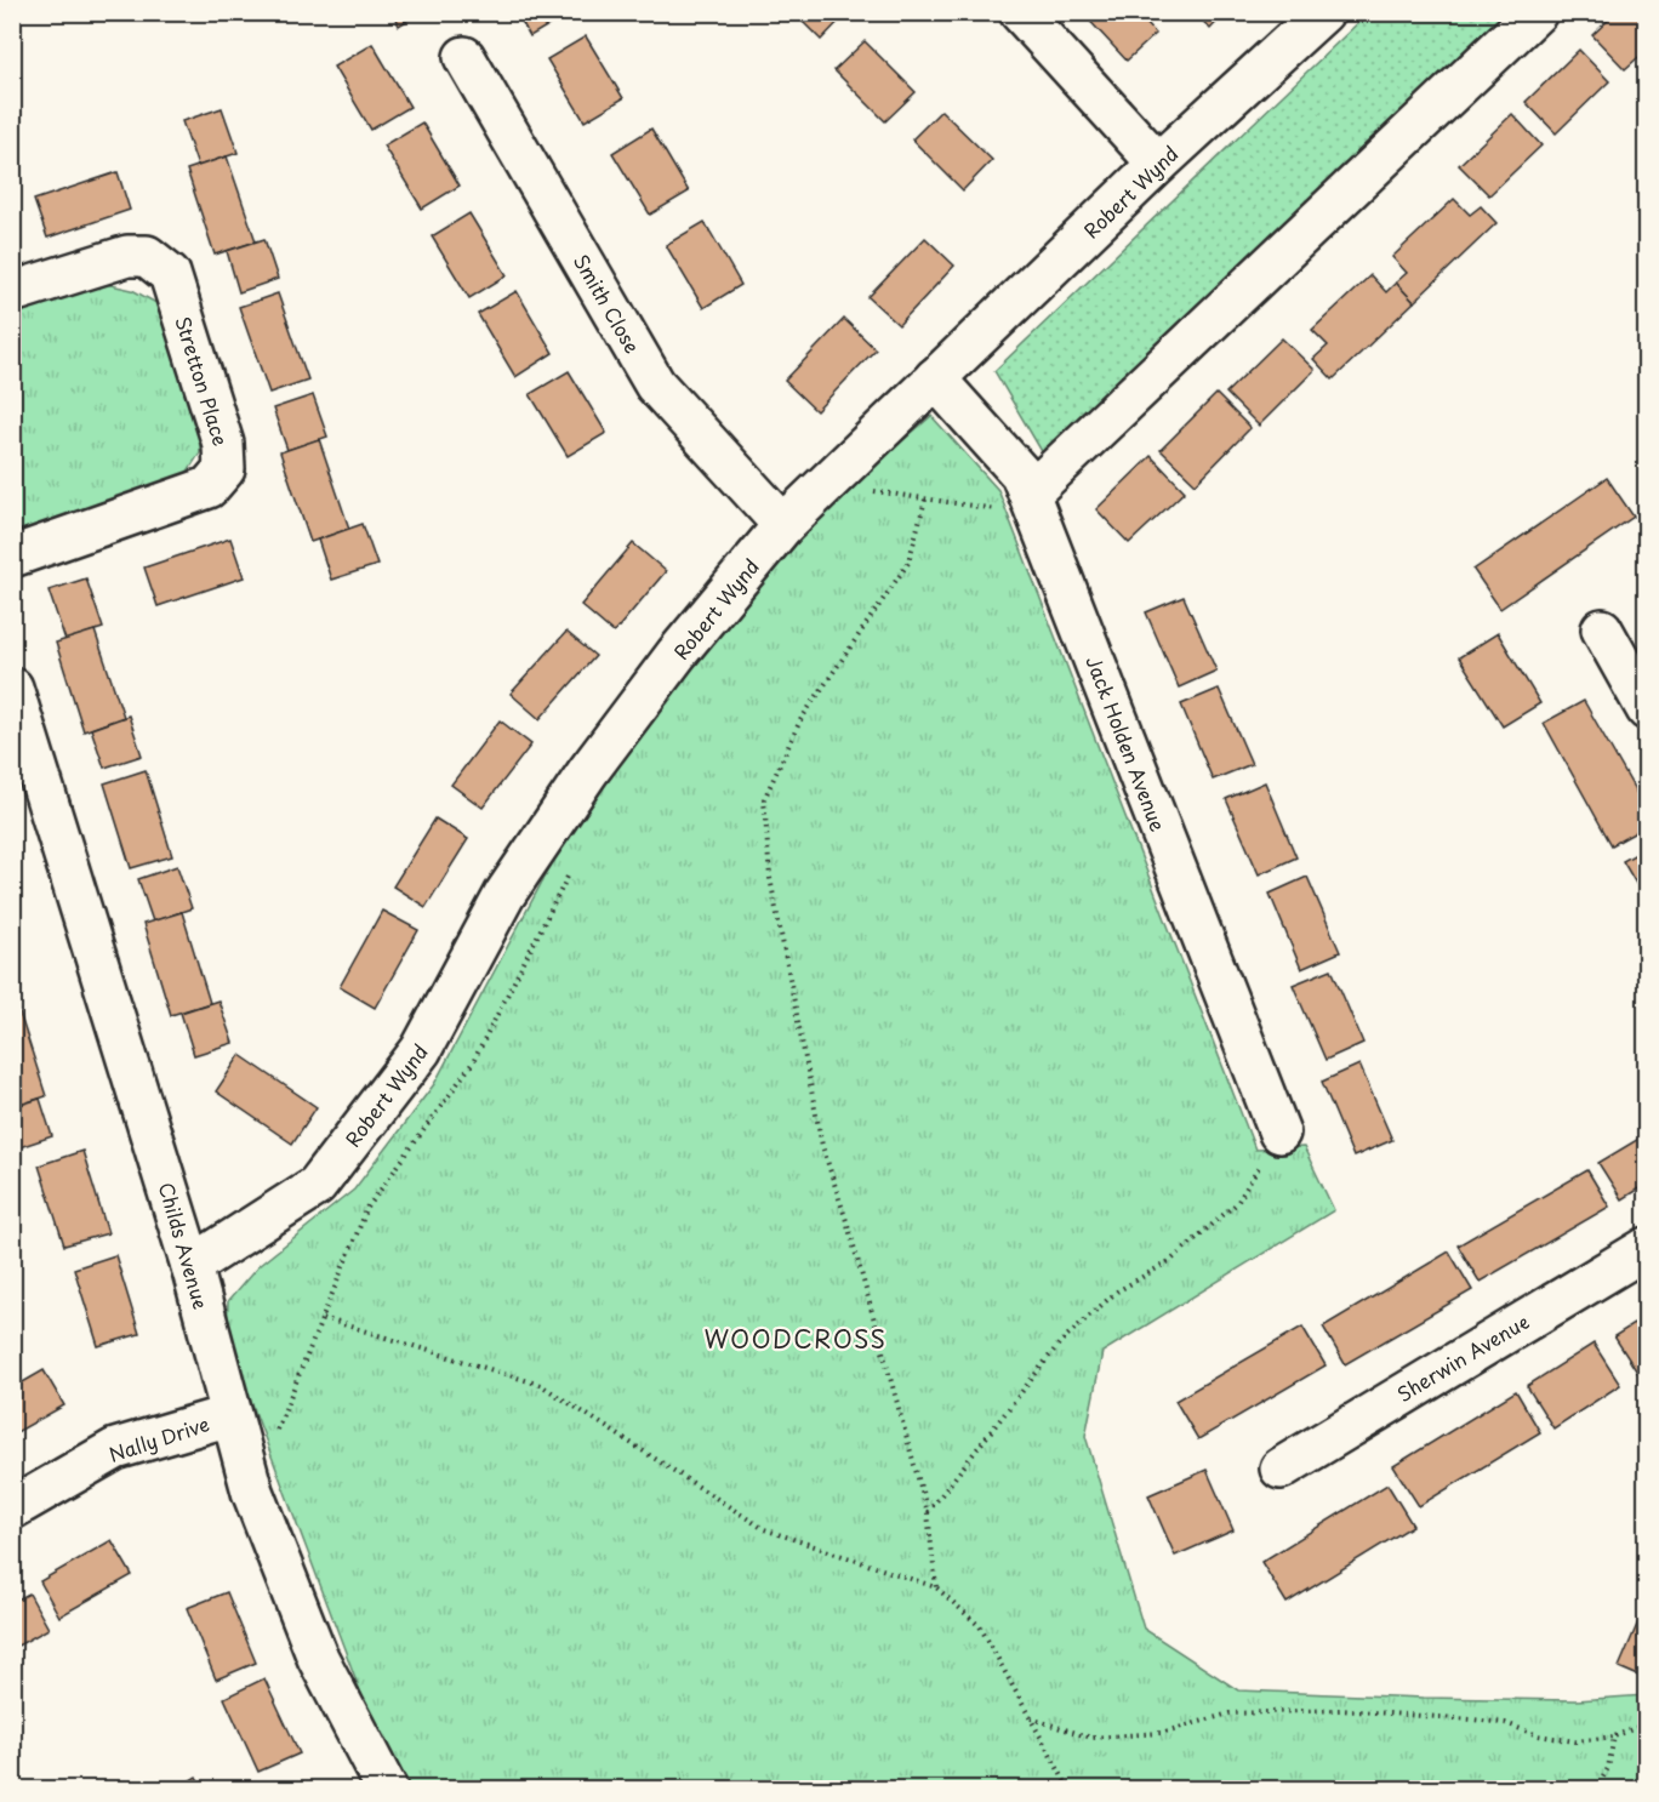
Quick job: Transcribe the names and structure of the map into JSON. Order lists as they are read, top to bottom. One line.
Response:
{"streets":{"street":["Robert Wynd","Smith Close","Stretton Place","Jack Holden Avenue","Childs Avenue","Sherwin Avenue","Nally Drive"]},"crossings":[["Robert Wynd","Smith Close"],["Robert Wynd","Jack Holden Avenue"],["Robert Wynd","Childs Avenue"],["Childs Avenue","Nally Drive"]],"districts":["WOODCROSS"]}
